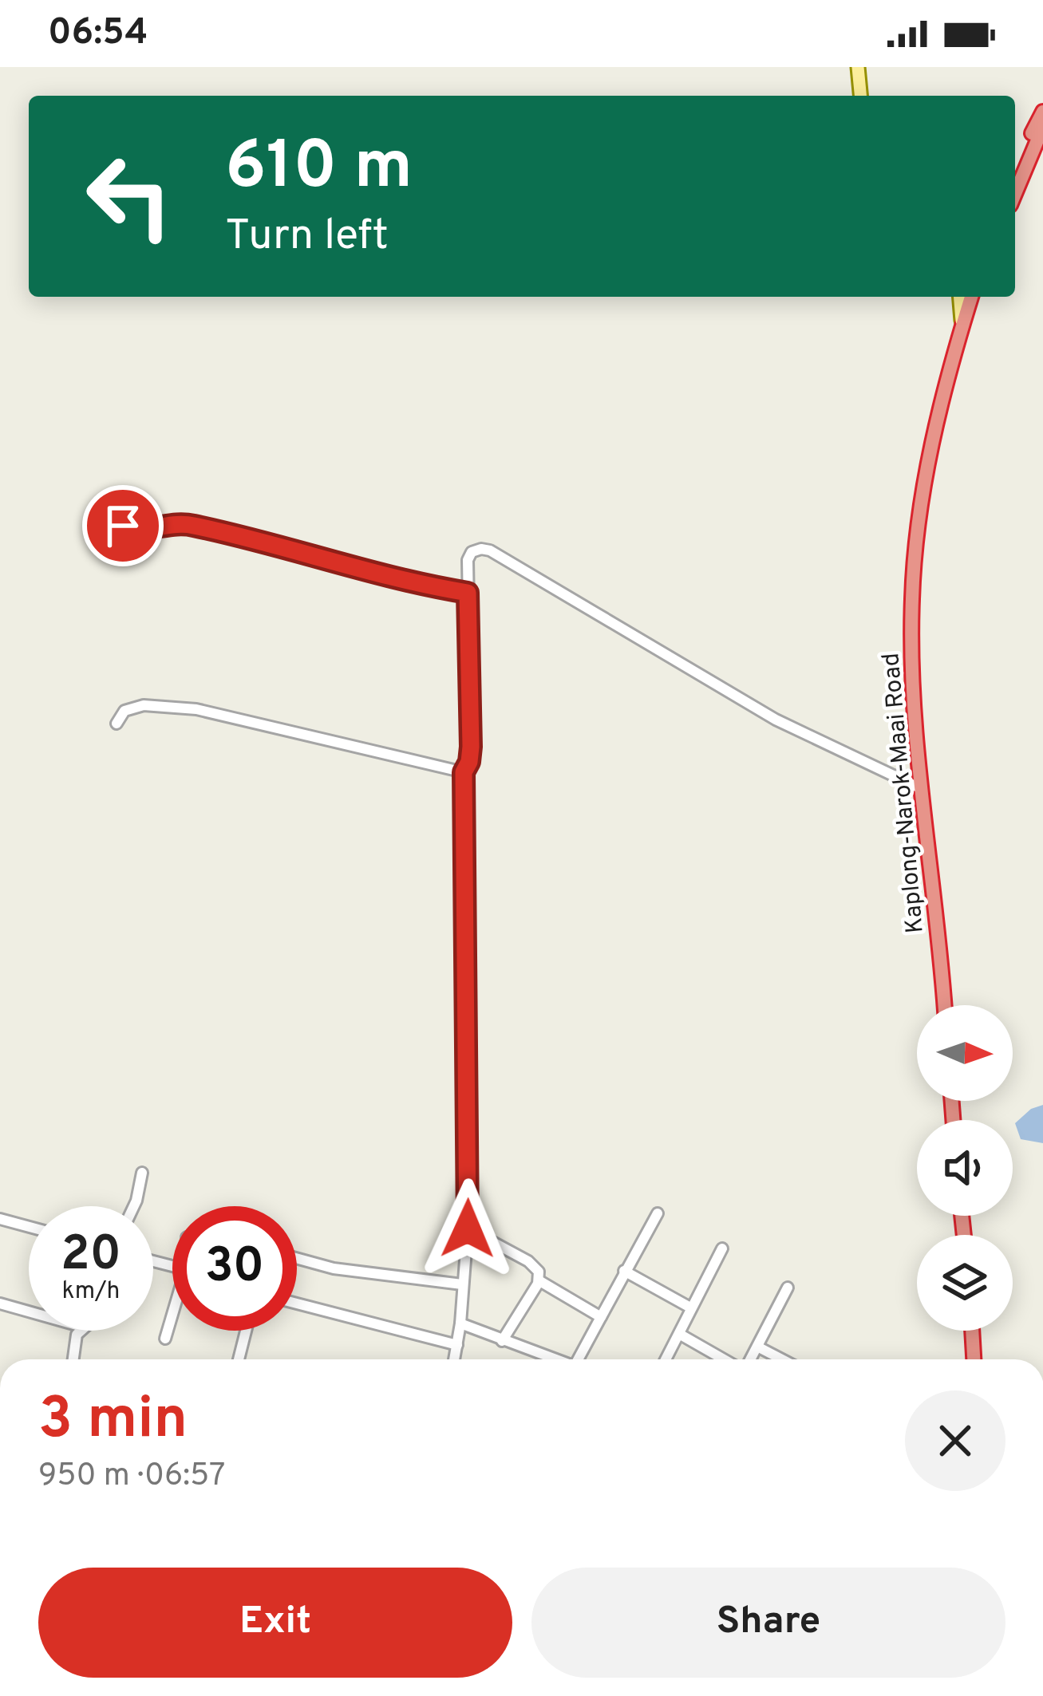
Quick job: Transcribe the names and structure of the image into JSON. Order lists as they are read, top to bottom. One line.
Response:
{"streets":{"highway":["Kaplong-Narok-Maai Road"]},"north":"right","page":{"status":"06:54","turn":["610 m","Turn left"],"speed":"20 km/h","limit":"30","heading":["3 min","950 m · 06:57"],"buttons":["Exit","Share"]}}
